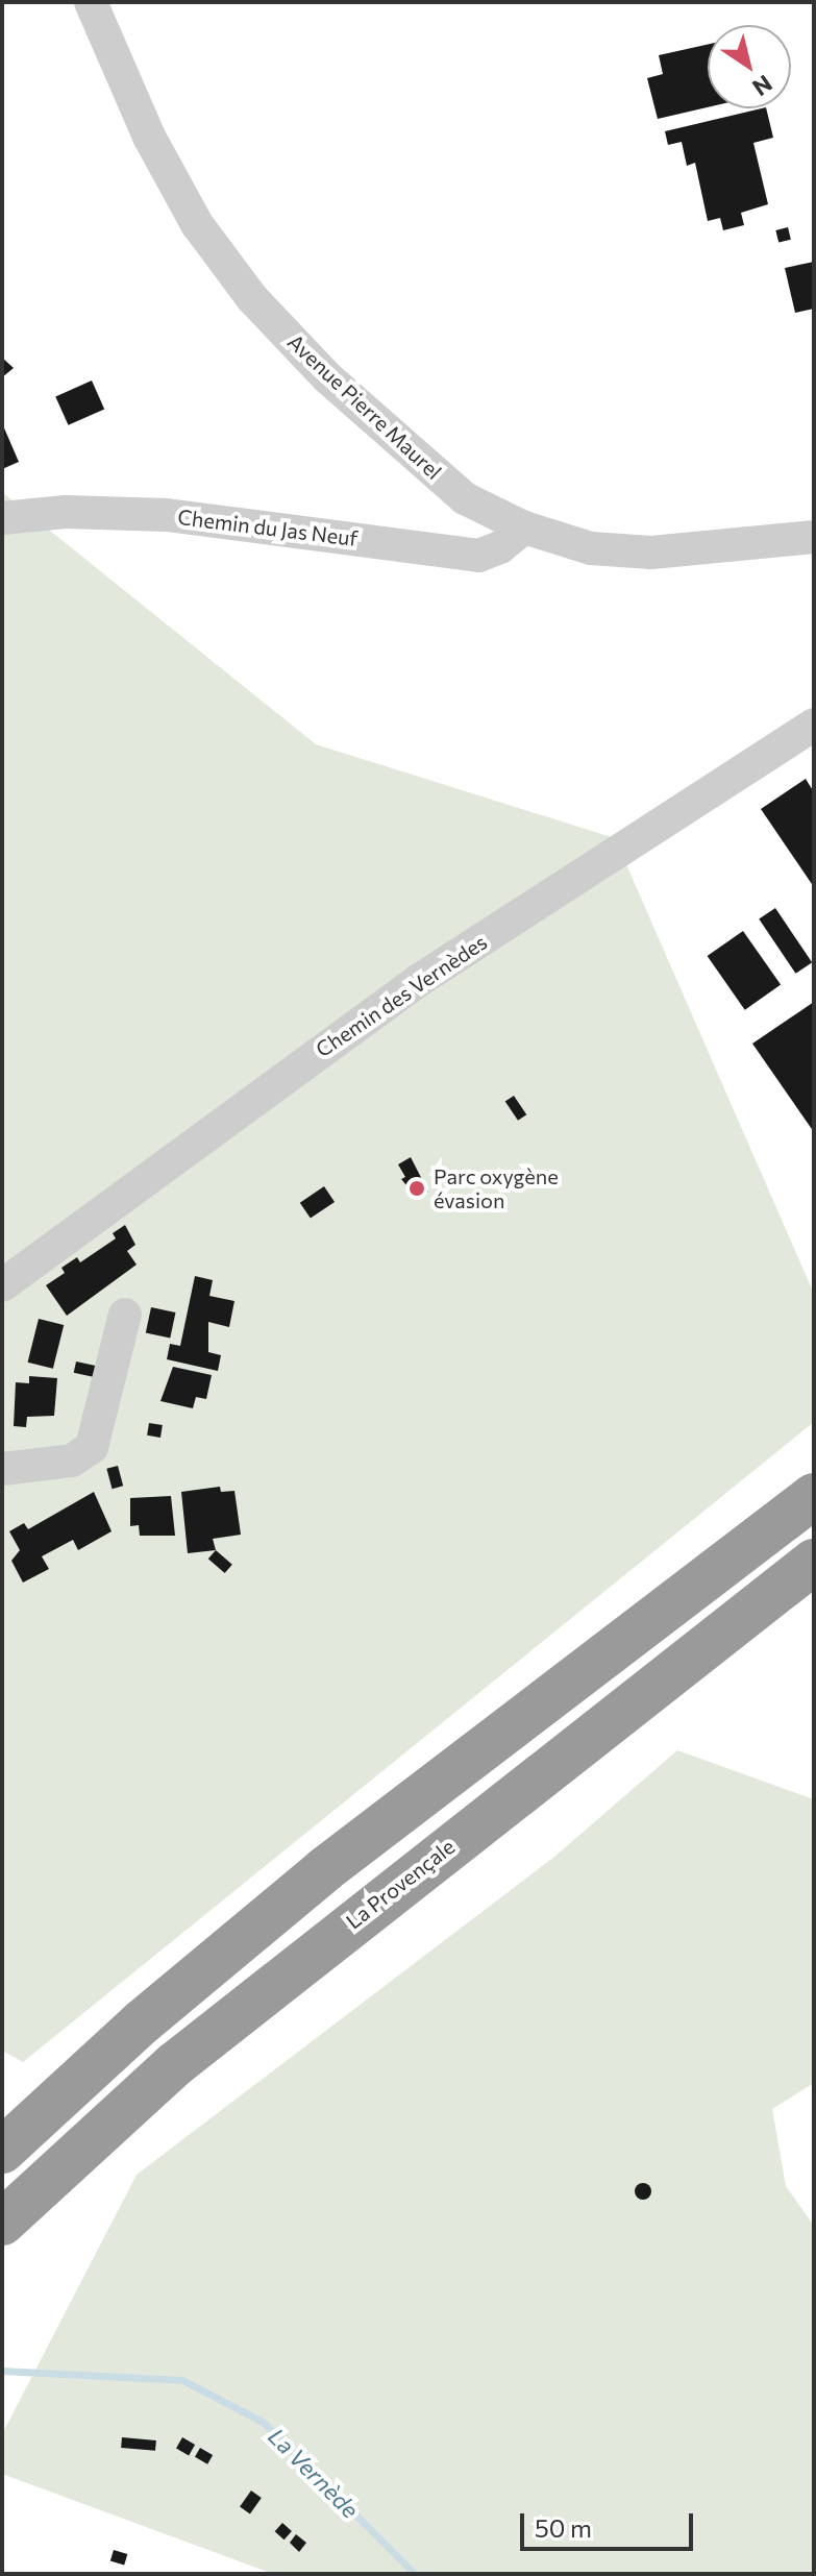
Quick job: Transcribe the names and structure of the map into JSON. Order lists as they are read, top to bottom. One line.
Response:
{"streets":{"highway":["La Provençale"],"street":["Avenue Pierre Maurel","Chemin du Jas Neuf","Chemin des Vernèdes"]},"crossings":[["Avenue Pierre Maurel","Chemin du Jas Neuf"]],"water":["La Vernède"],"places":["Parc oxygène évasion"],"scale_bar":"50 m","north":"bottom right"}
